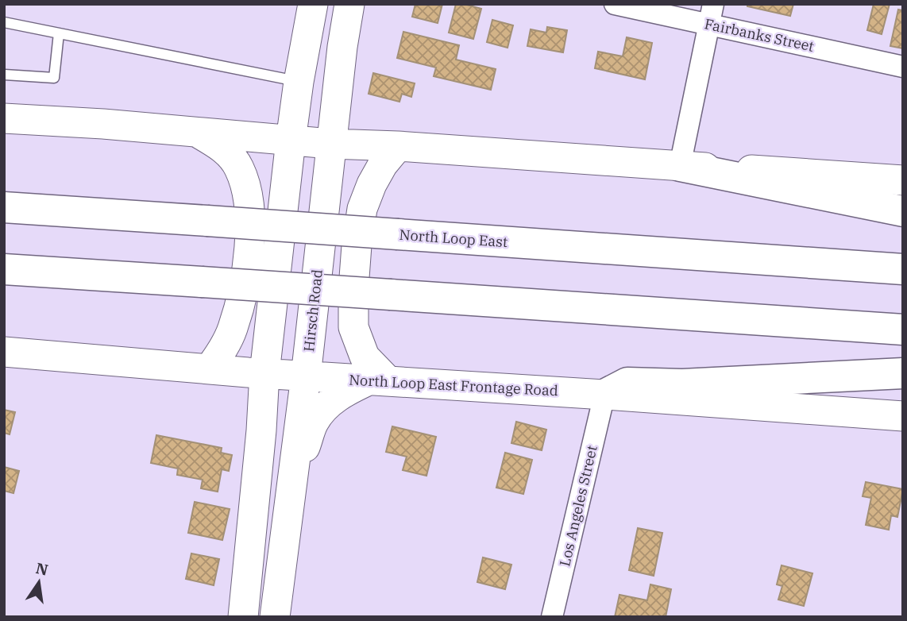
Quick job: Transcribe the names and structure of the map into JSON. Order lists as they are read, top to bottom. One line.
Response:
{"streets":{"highway":["North Loop East"],"main road":["Hirsch Road","North Loop East Frontage Road"],"street":["Fairbanks Street","Los Angeles Street"]},"crossings":[["Hirsch Road","North Loop East Frontage Road"],["North Loop East Frontage Road","Los Angeles Street"]],"north":"top"}
